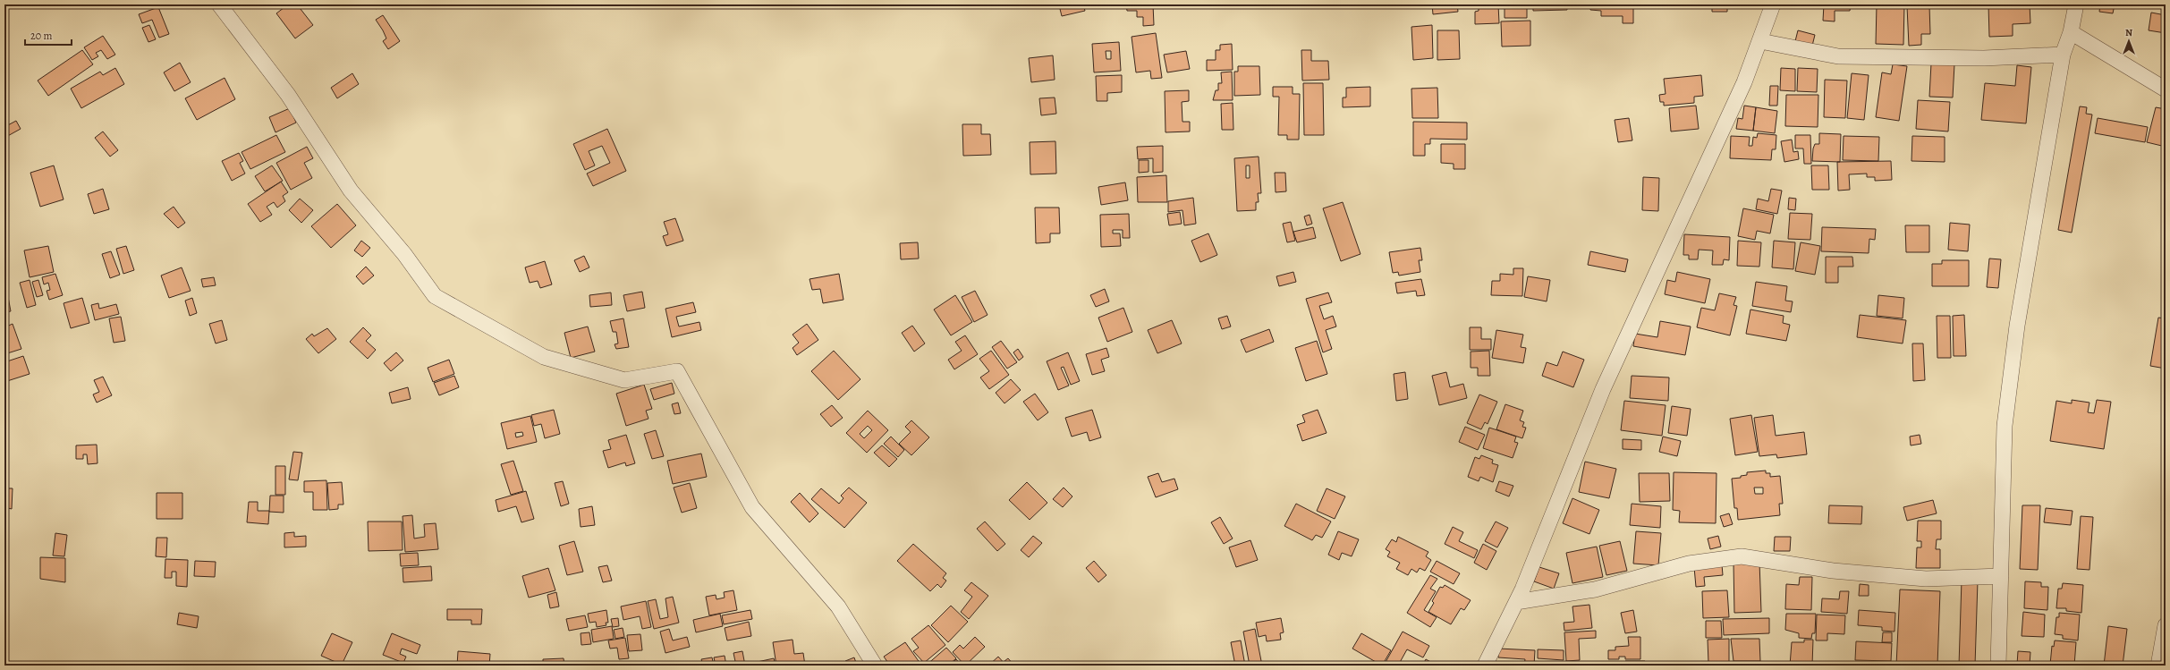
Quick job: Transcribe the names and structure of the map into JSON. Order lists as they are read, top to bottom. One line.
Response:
{"scale_bar":"20 m","north":"top"}
